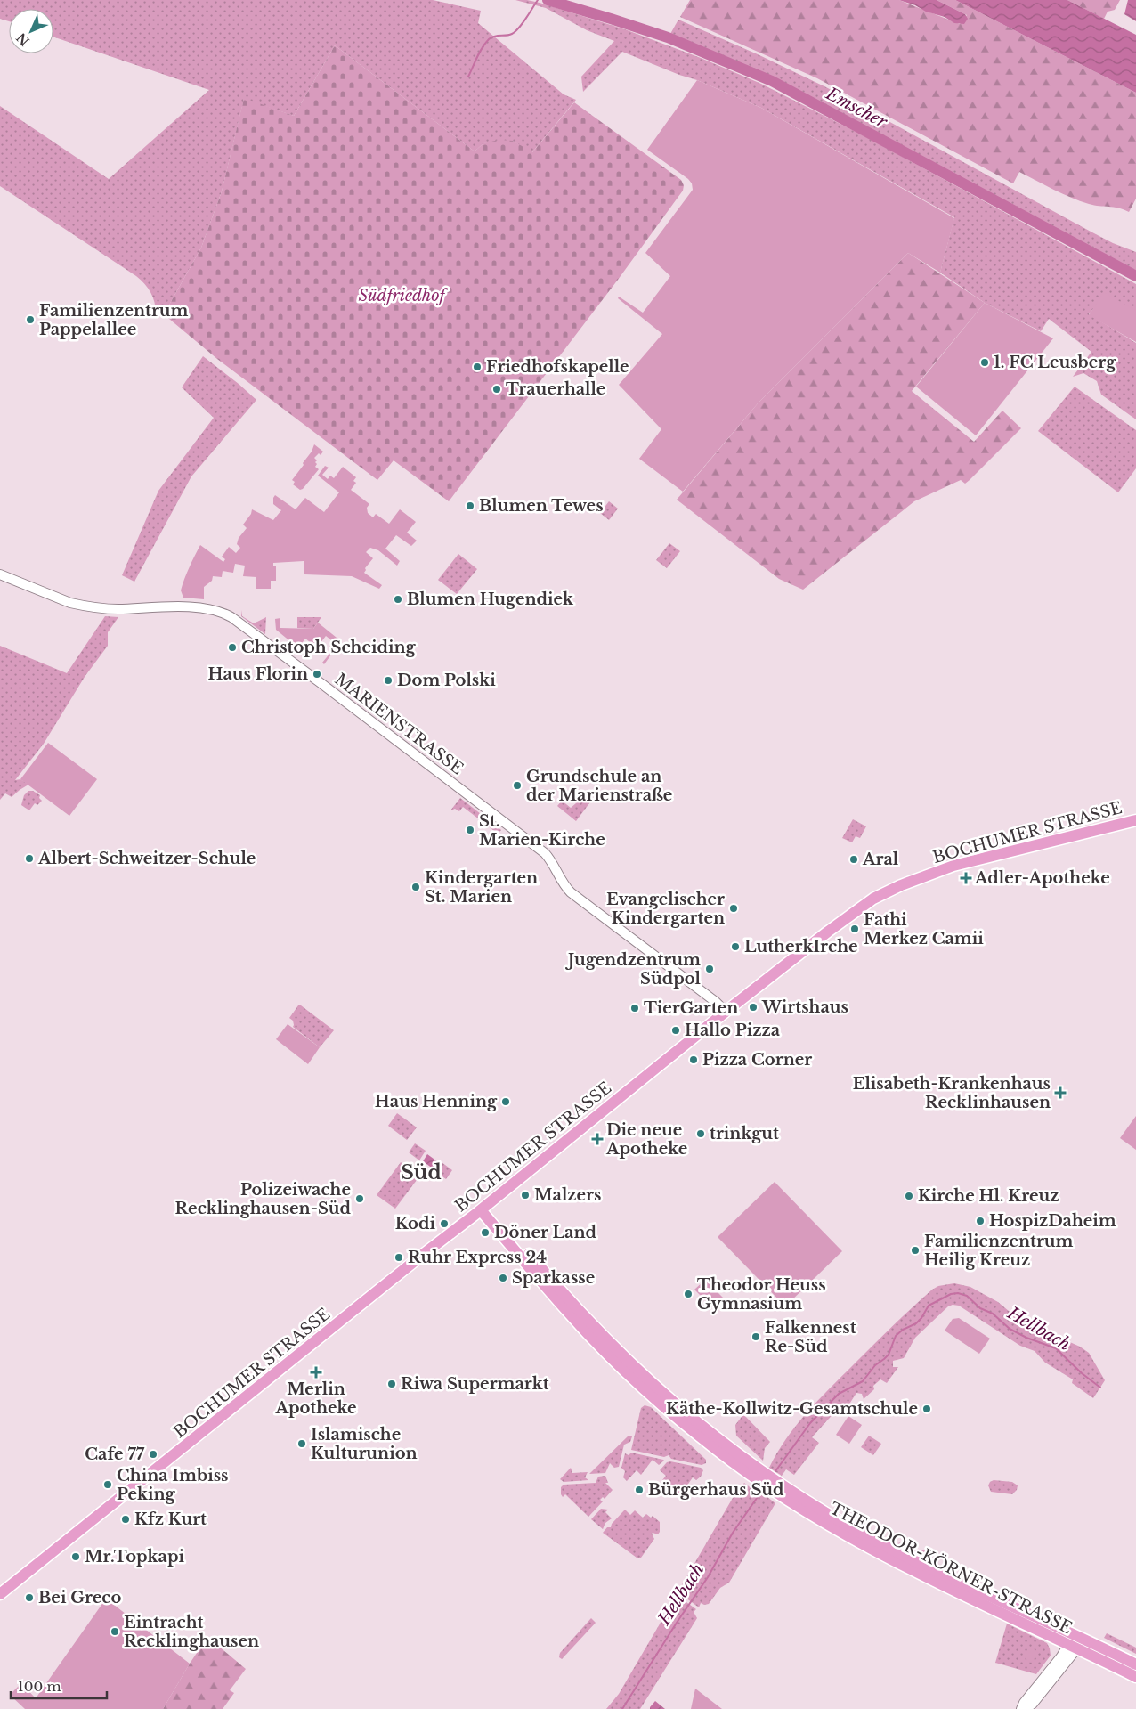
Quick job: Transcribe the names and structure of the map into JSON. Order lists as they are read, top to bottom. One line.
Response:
{"streets":{"main road":["BOCHUMER STRASSE","THEODOR-KÖRNER-STRASSE"],"street":["MARIENSTRASSE"]},"crossings":[["MARIENSTRASSE","BOCHUMER STRASSE"],["BOCHUMER STRASSE","THEODOR-KÖRNER-STRASSE"]],"districts":["Süd"],"water":["Emscher","Hellbach"],"parks":["Südfriedhof"],"places":{"other":["Familienzentrum Pappelallee","1. FC Leusberg","Friedhofskapelle","Trauerhalle","Blumen Tewes","Blumen Hugendiek","Christoph Scheiding","Haus Florin","Dom Polski","Grundschule an der Marienstraße","St. Marien-Kirche","Albert-Schweitzer-Schule","Aral","Kindergarten St. Marien","Evangelischer Kindergarten","Fathi Merkez Camii","LutherkIrche","Jugendzentrum Südpol","Wirtshaus","TierGarten","Hallo Pizza","Pizza Corner","Haus Henning","trinkgut","Malzers","Kirche Hl. Kreuz","Polizeiwache Recklinghausen-Süd","HospizDaheim","Kodi","Döner Land","Familienzentrum Heilig Kreuz","Ruhr Express 24","Sparkasse","Theodor Heuss Gymnasium","Falkennest Re-Süd","Riwa Supermarkt","Käthe-Kollwitz-Gesamtschule","Islamische Kulturunion","Cafe 77","China Imbiss Peking","Bürgerhaus Süd","Kfz Kurt","Mr.Topkapi","Bei Greco","Eintracht Recklinghausen"],"health":["Adler-Apotheke","Elisabeth-Krankenhaus Recklinhausen","Die neue Apotheke","Merlin Apotheke"]},"scale_bar":"100 m","north":"bottom left"}
